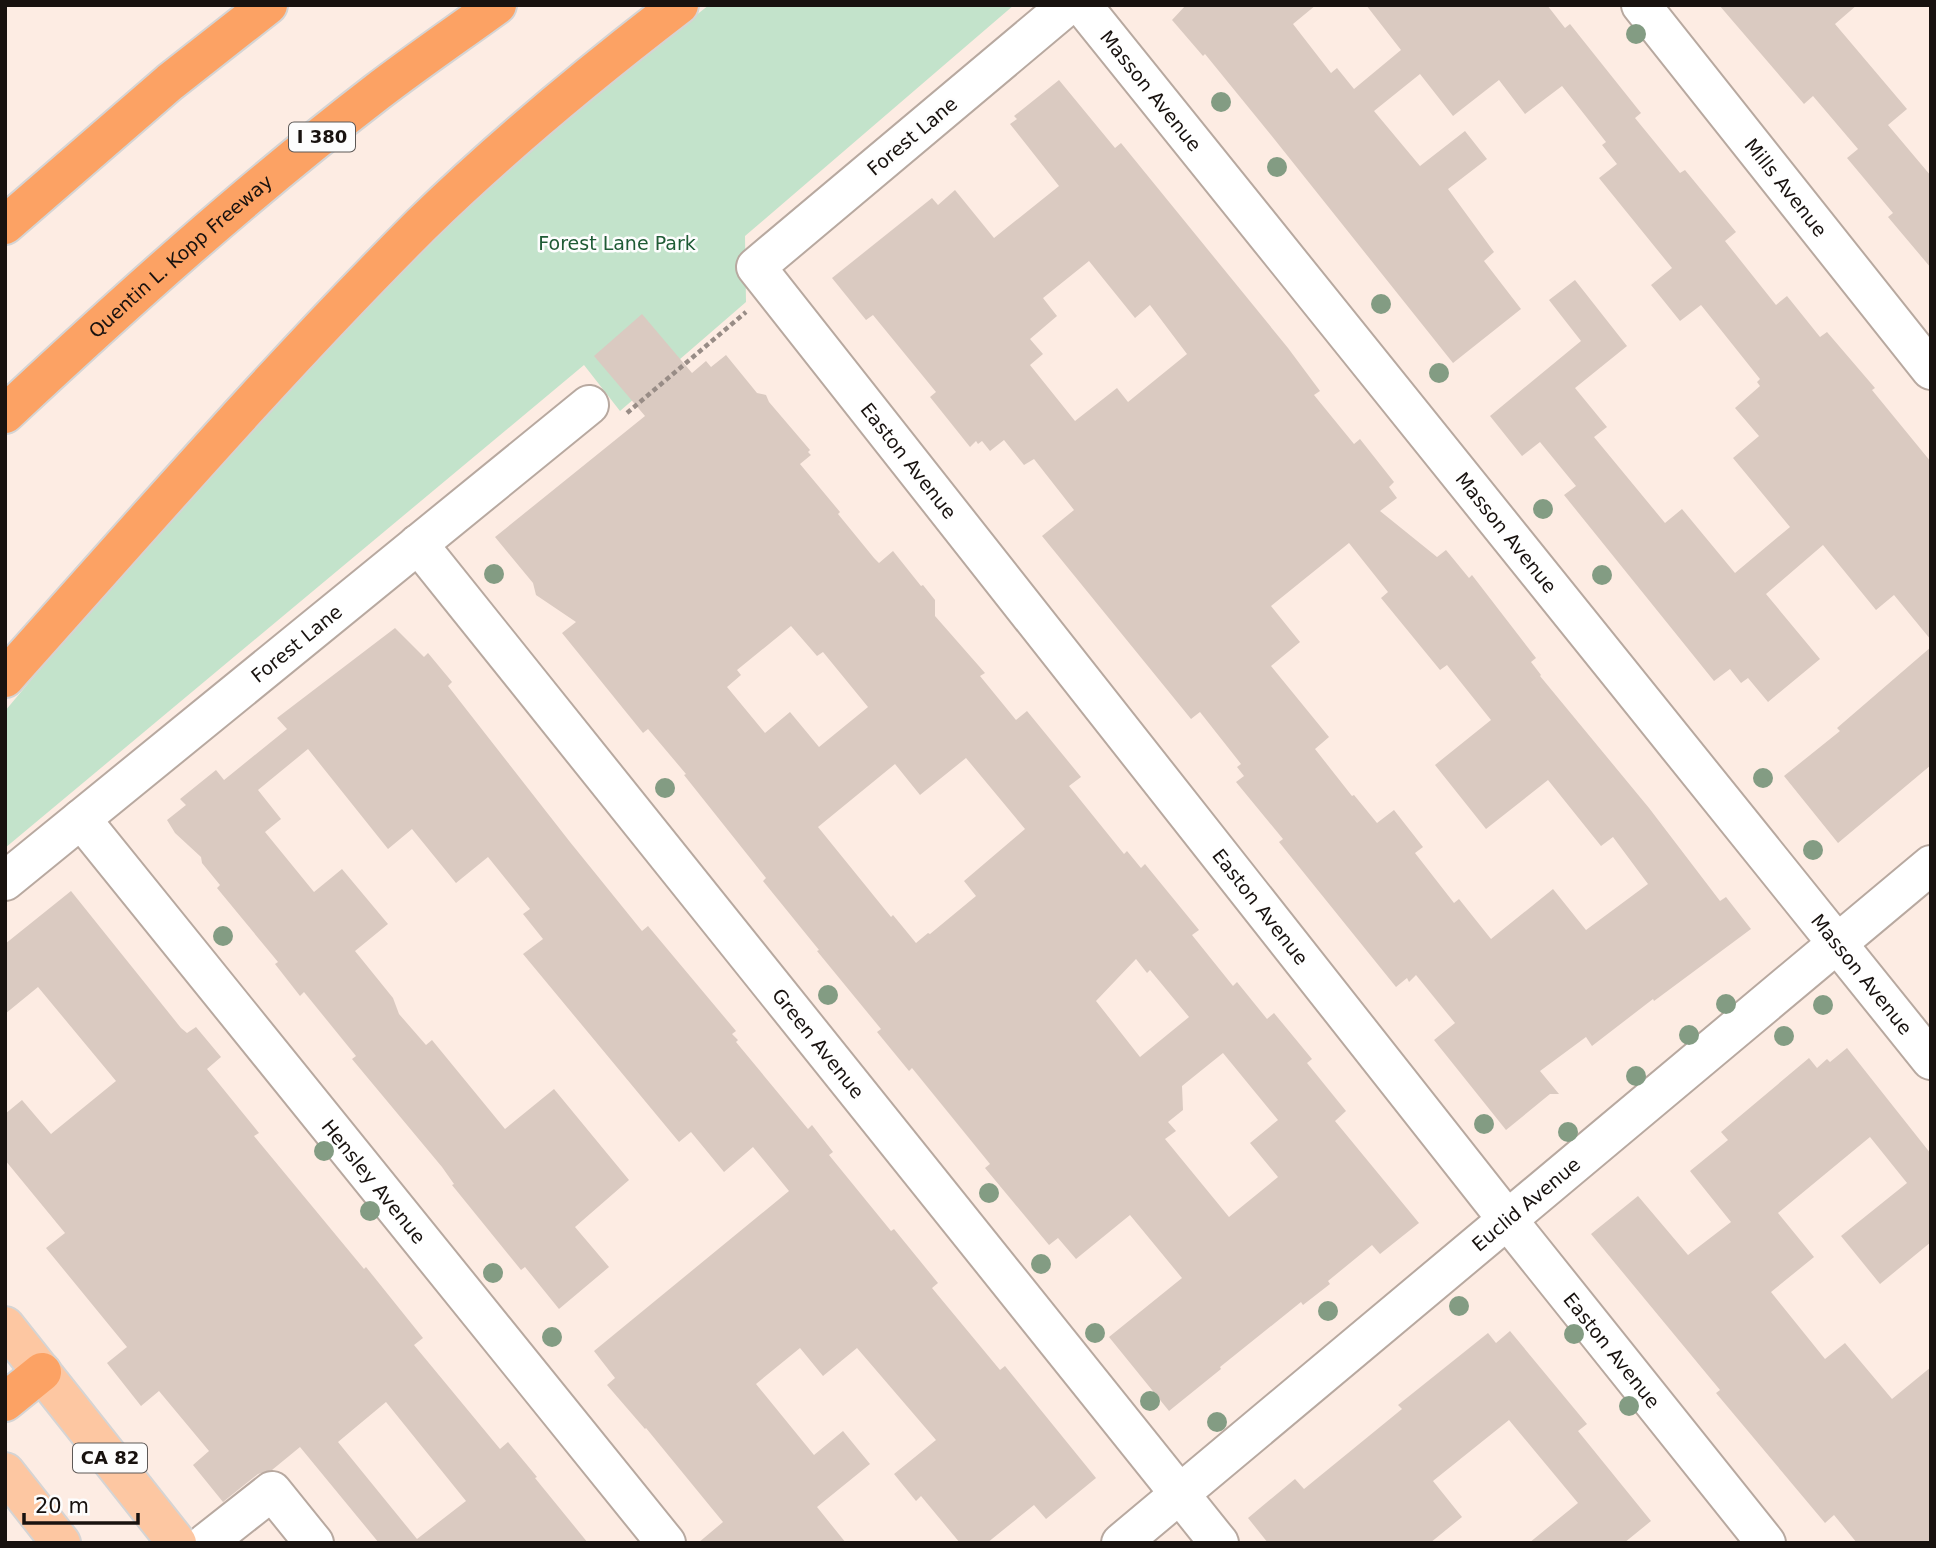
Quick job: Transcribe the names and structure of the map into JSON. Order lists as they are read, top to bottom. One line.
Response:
{"streets":{"highway":["I 380","Quentin L. Kopp Freeway"],"main road":["CA 82"],"street":["Masson Avenue","Forest Lane","Mills Avenue","Easton Avenue","Green Avenue","Hensley Avenue","Euclid Avenue"]},"crossings":[["Masson Avenue","Euclid Avenue"],["Forest Lane","Easton Avenue"],["Forest Lane","Green Avenue"],["Forest Lane","Hensley Avenue"],["Easton Avenue","Euclid Avenue"],["Green Avenue","Euclid Avenue"]],"parks":["Forest Lane Park"],"scale_bar":"20 m"}
